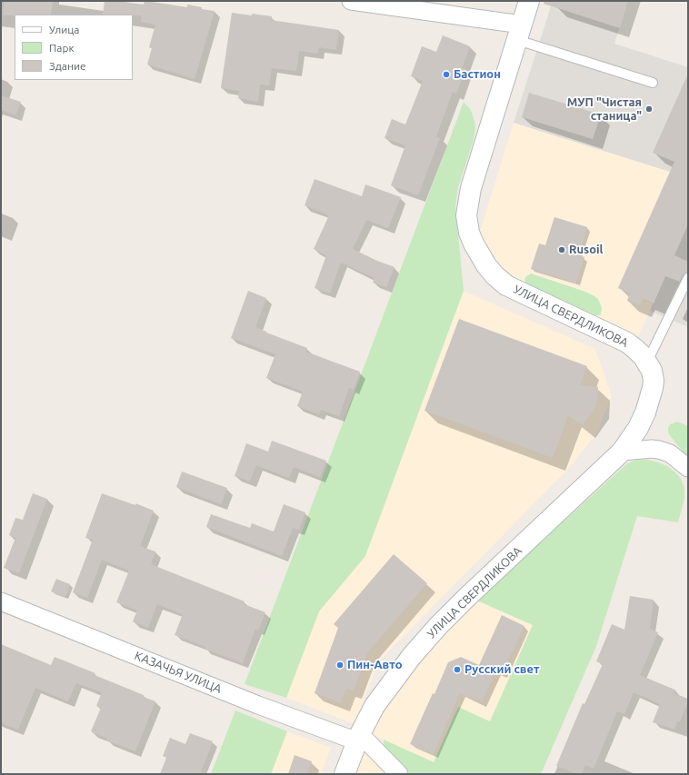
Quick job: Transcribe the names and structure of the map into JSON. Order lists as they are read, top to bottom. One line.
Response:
{"streets":{"street":["УЛИЦА СВЕРДЛИКОВА","КАЗАЧЬЯ УЛИЦА"]},"crossings":[["УЛИЦА СВЕРДЛИКОВА","КАЗАЧЬЯ УЛИЦА"]],"places":["Бастион","МУП \"Чистая станица\"","Rusoil","Пин-Авто","Русский свет"],"legend":["Улица","Парк","Здание"]}
